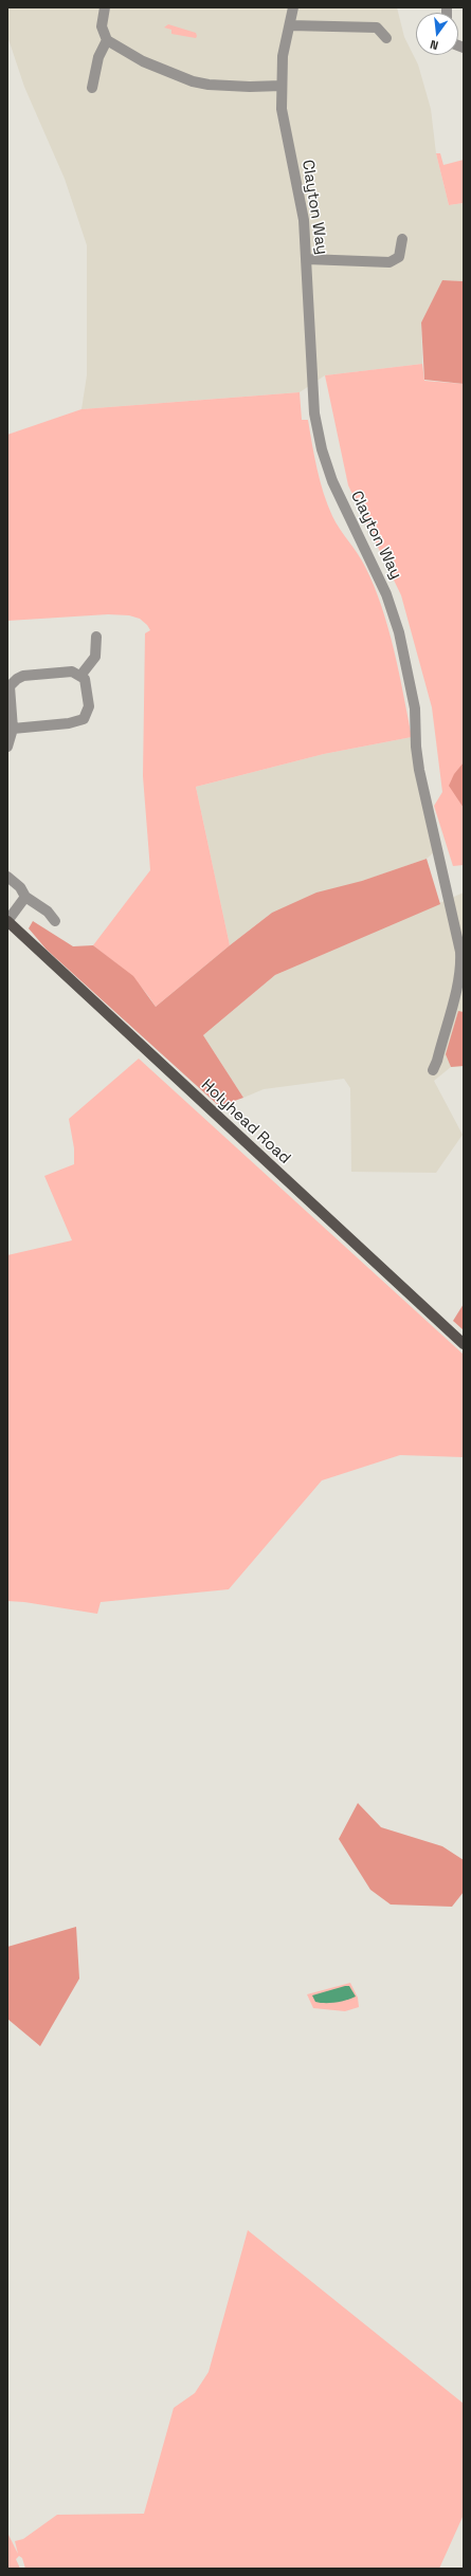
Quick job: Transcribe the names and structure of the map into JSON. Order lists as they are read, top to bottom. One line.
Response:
{"streets":{"main road":["Holyhead Road"],"street":["Clayton Way"]},"north":"bottom"}
